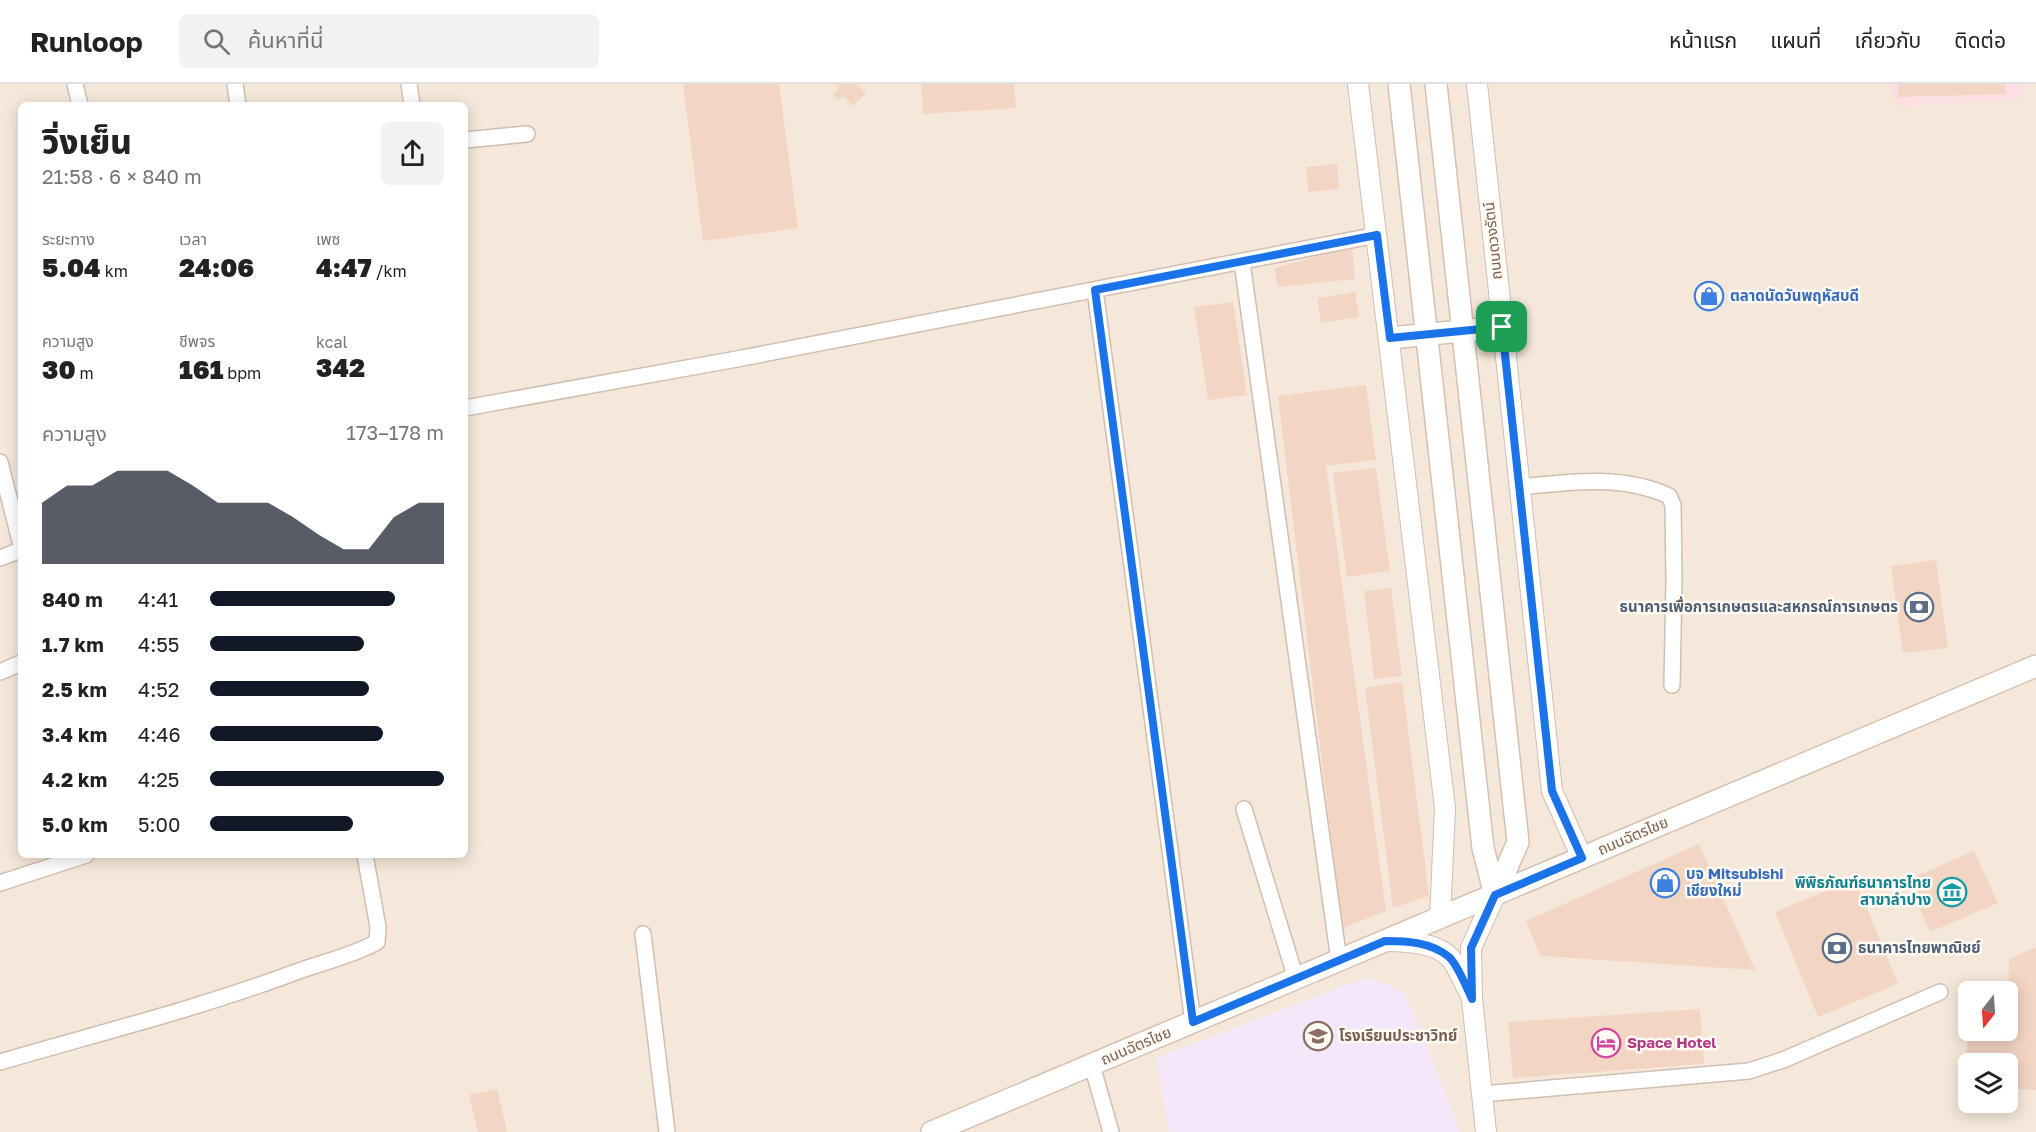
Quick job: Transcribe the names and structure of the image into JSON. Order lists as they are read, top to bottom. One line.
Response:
{"streets":{"main road":["ถนนฉัตรไชย"],"street":["ถนนดวงรัตน์"]},"crossings":[["ถนนดวงรัตน์","ถนนฉัตรไชย"]],"places":{"shop":["ตลาดนัดวันพฤหัสบดี","บจ Mitsubishi เชียงใหม่"],"bank":["ธนาคารเพื่อการเกษตรและสหกรณ์การเกษตร","ธนาคารไทยพาณิชย์"],"museum":["พิพิธภัณฑ์ธนาคารไทย สาขาลำปาง"],"school or university":["โรงเรียนประชาวิทย์"],"hotel":["Space Hotel"]},"north":"bottom","page":{"header":"Runloop","search":"ค้นหาที่นี่","nav":["หน้าแรก","แผนที่","เกี่ยวกับ","ติดต่อ"],"heading":["วิ่งเย็น","21:58 · 6 × 840 m"],"stats":[["ระยะทาง","5.04 km"],["เวลา","24:06"],["เพซ","4:47 /km"],["ความสูง","30 m"],["ชีพจร","161 bpm"],["kcal","342"]],"chart":["ความสูง","173–178 m"],"list":[{"name":"840 m","note":"4:41"},{"name":"1.7 km","note":"4:55"},{"name":"2.5 km","note":"4:52"},{"name":"3.4 km","note":"4:46"},{"name":"4.2 km","note":"4:25"},{"name":"5.0 km","note":"5:00"}]}}
